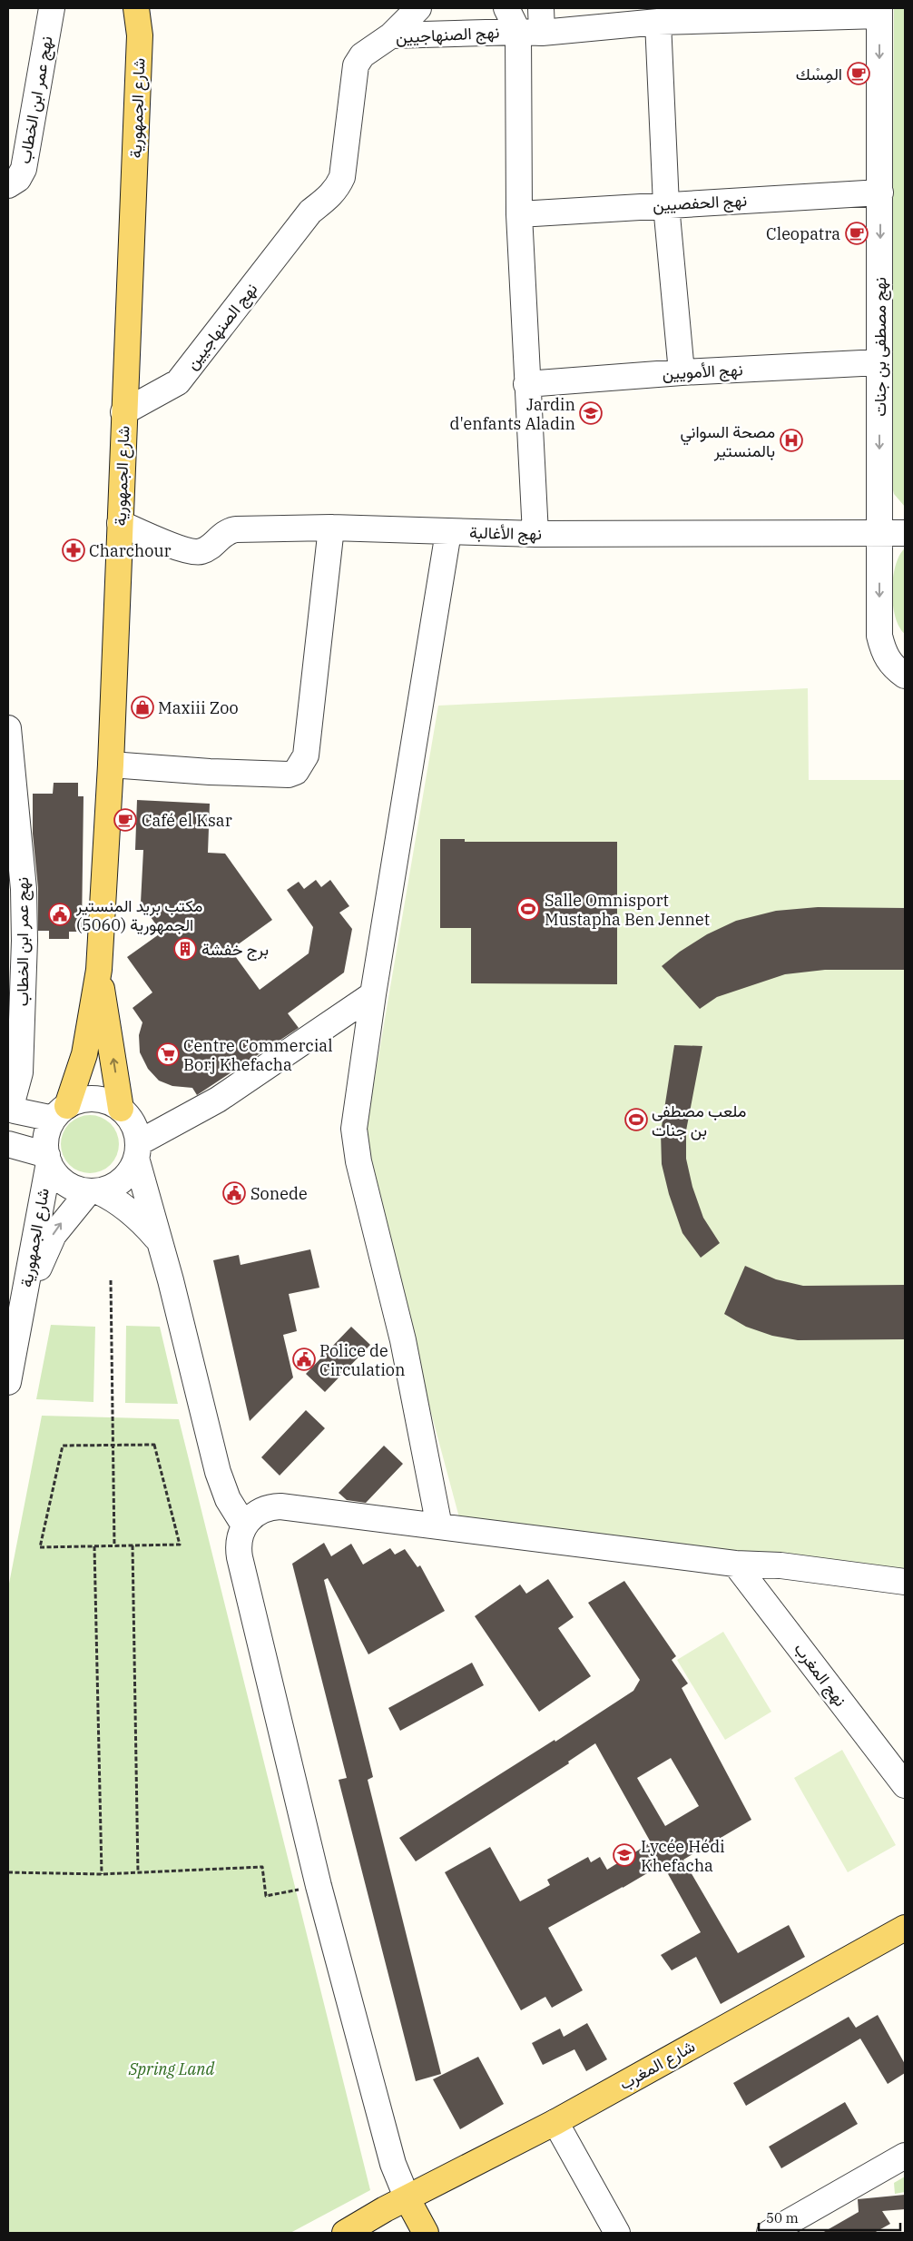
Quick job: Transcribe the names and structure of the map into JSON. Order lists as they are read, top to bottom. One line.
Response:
{"streets":{"main road":["شارع الجمهورية","شارع المغرب"],"street":["نهج الصنهاجيين","نهج عمر ابن الخطاب","نهج الحفصيين","نهج مصطفى بن جنات","نهج الأمويين","نهج الأغالبة","نهج المغرب"]},"crossings":[["نهج الصنهاجيين","شارع الجمهورية"],["نهج الصنهاجيين","نهج مصطفى بن جنات"],["شارع الجمهورية","نهج الأغالبة"],["نهج الحفصيين","نهج مصطفى بن جنات"],["نهج مصطفى بن جنات","نهج الأمويين"],["نهج مصطفى بن جنات","نهج الأغالبة"]],"parks":["Spring Land"],"places":{"cafe":["المِسْك","Cleopatra","Café el Ksar"],"school or university":["Jardin d'enfants Aladin","Lycée Hédi Khefacha"],"hospital":["مصحة السواني بالمنستير"],"pharmacy":["Charchour"],"shop":["Maxiii Zoo"],"sports":["Salle Omnisport Mustapha Ben Jennet","ملعب مصطفى بن جنات"],"public building":["مكتب بريد المنستير الجمهورية (5060)","Sonede","Police de Circulation"],"building":["برج خفشة"],"supermarket":["Centre Commercial Borj Khefacha"]},"scale_bar":"50 m"}
